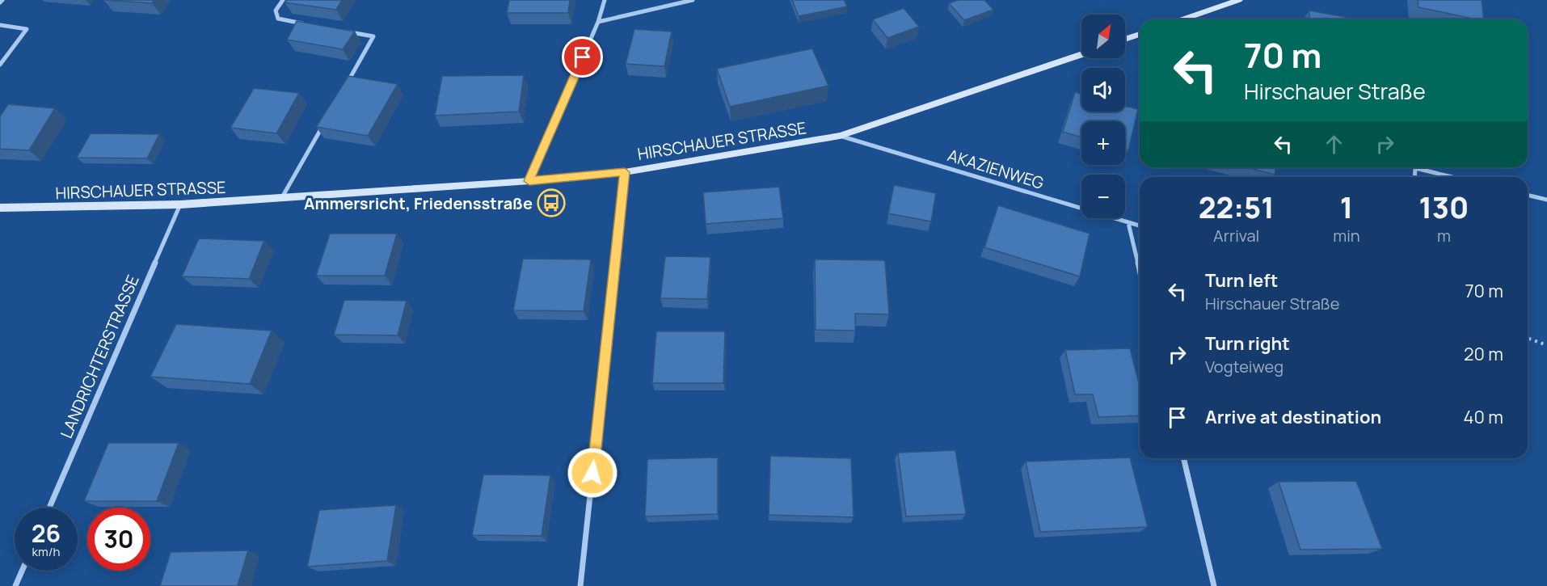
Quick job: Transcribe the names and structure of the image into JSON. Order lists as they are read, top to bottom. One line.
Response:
{"streets":{"street":["HIRSCHAUER STRASSE","AKAZIENWEG","LANDRICHTERSTRASSE"]},"crossings":[["HIRSCHAUER STRASSE","AKAZIENWEG"],["HIRSCHAUER STRASSE","LANDRICHTERSTRASSE"]],"places":{"bus stop":["Ammersricht, Friedensstraße"]},"north":"top right","page":{"map_buttons":["+","−"],"turn":["70 m","Hirschauer Straße"],"eta":["22:51","Arrival","1","min","130","m"],"list":[{"name":"Turn left","note":"Hirschauer Straße","value":"70 m"},{"name":"Turn right","note":"Vogteiweg","value":"20 m"},{"name":"Arrive at destination","value":"40 m"}],"speed":"26 km/h","limit":"30"}}
